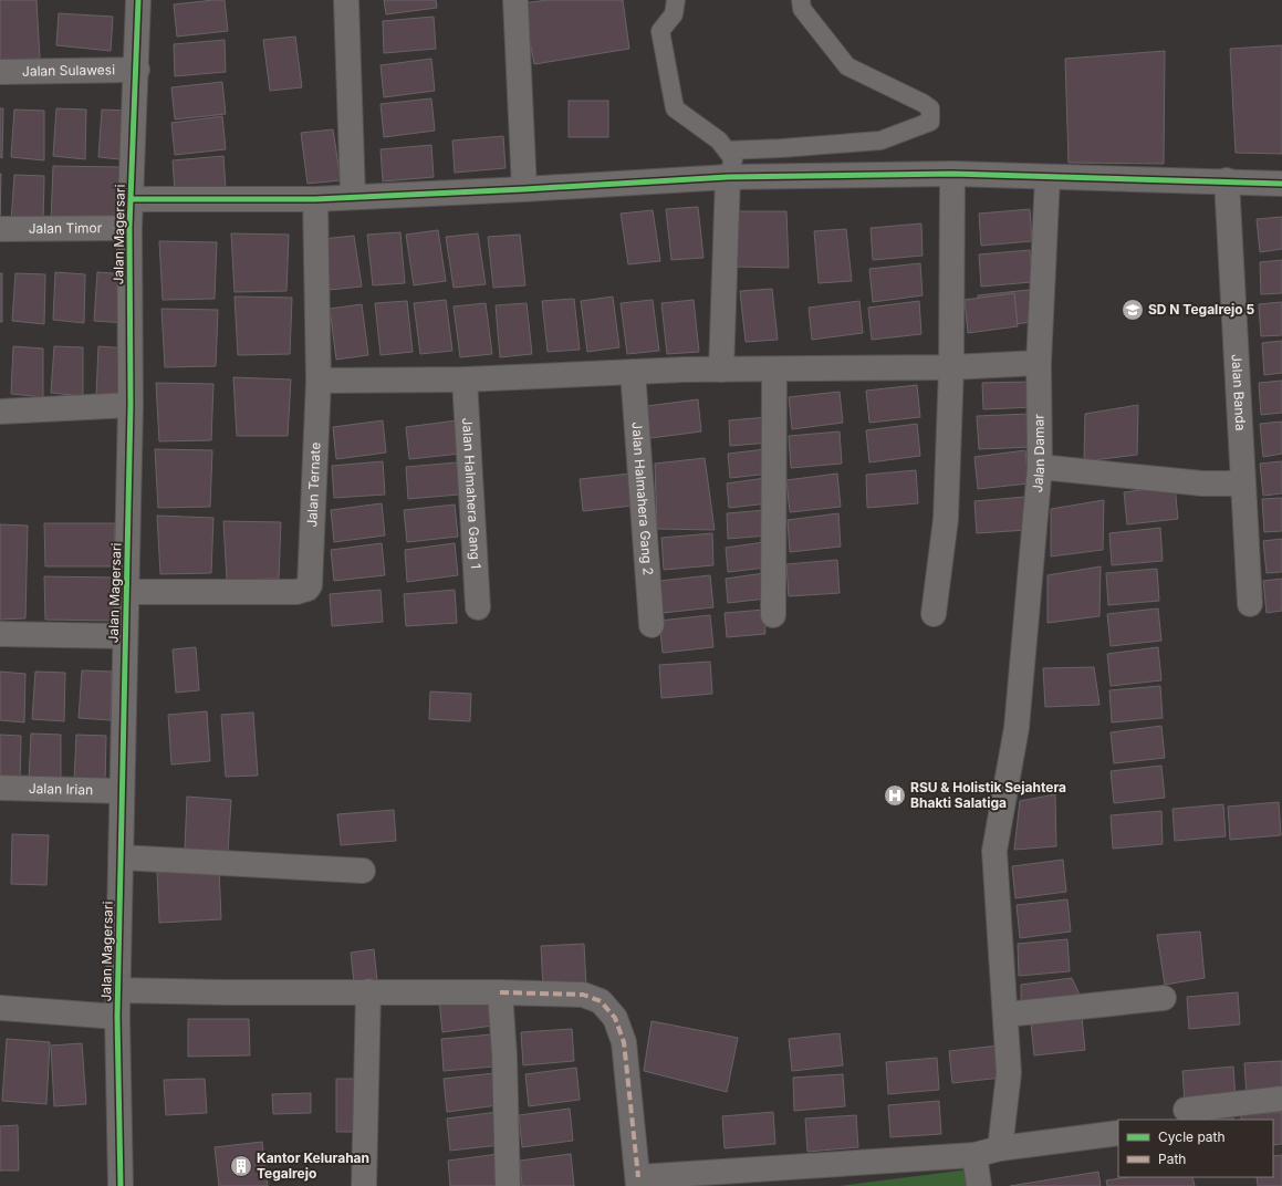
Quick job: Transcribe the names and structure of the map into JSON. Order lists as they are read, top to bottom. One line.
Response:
{"streets":{"street":["Jalan Sulawesi","Jalan Timor","Jalan Magersari","Jalan Banda","Jalan Damar","Jalan Ternate","Jalan Halmahera Gang 1","Jalan Halmahera Gang 2","Jalan Irian"]},"crossings":[["Jalan Sulawesi","Jalan Magersari"],["Jalan Timor","Jalan Magersari"],["Jalan Magersari","Jalan Ternate"],["Jalan Magersari","Jalan Irian"]],"places":{"school or university":["SD N Tegalrejo 5"],"hospital":["RSU & Holistik Sejahtera Bhakti Salatiga"],"building":["Kantor Kelurahan Tegalrejo"]},"legend":["Cycle path","Path"]}
